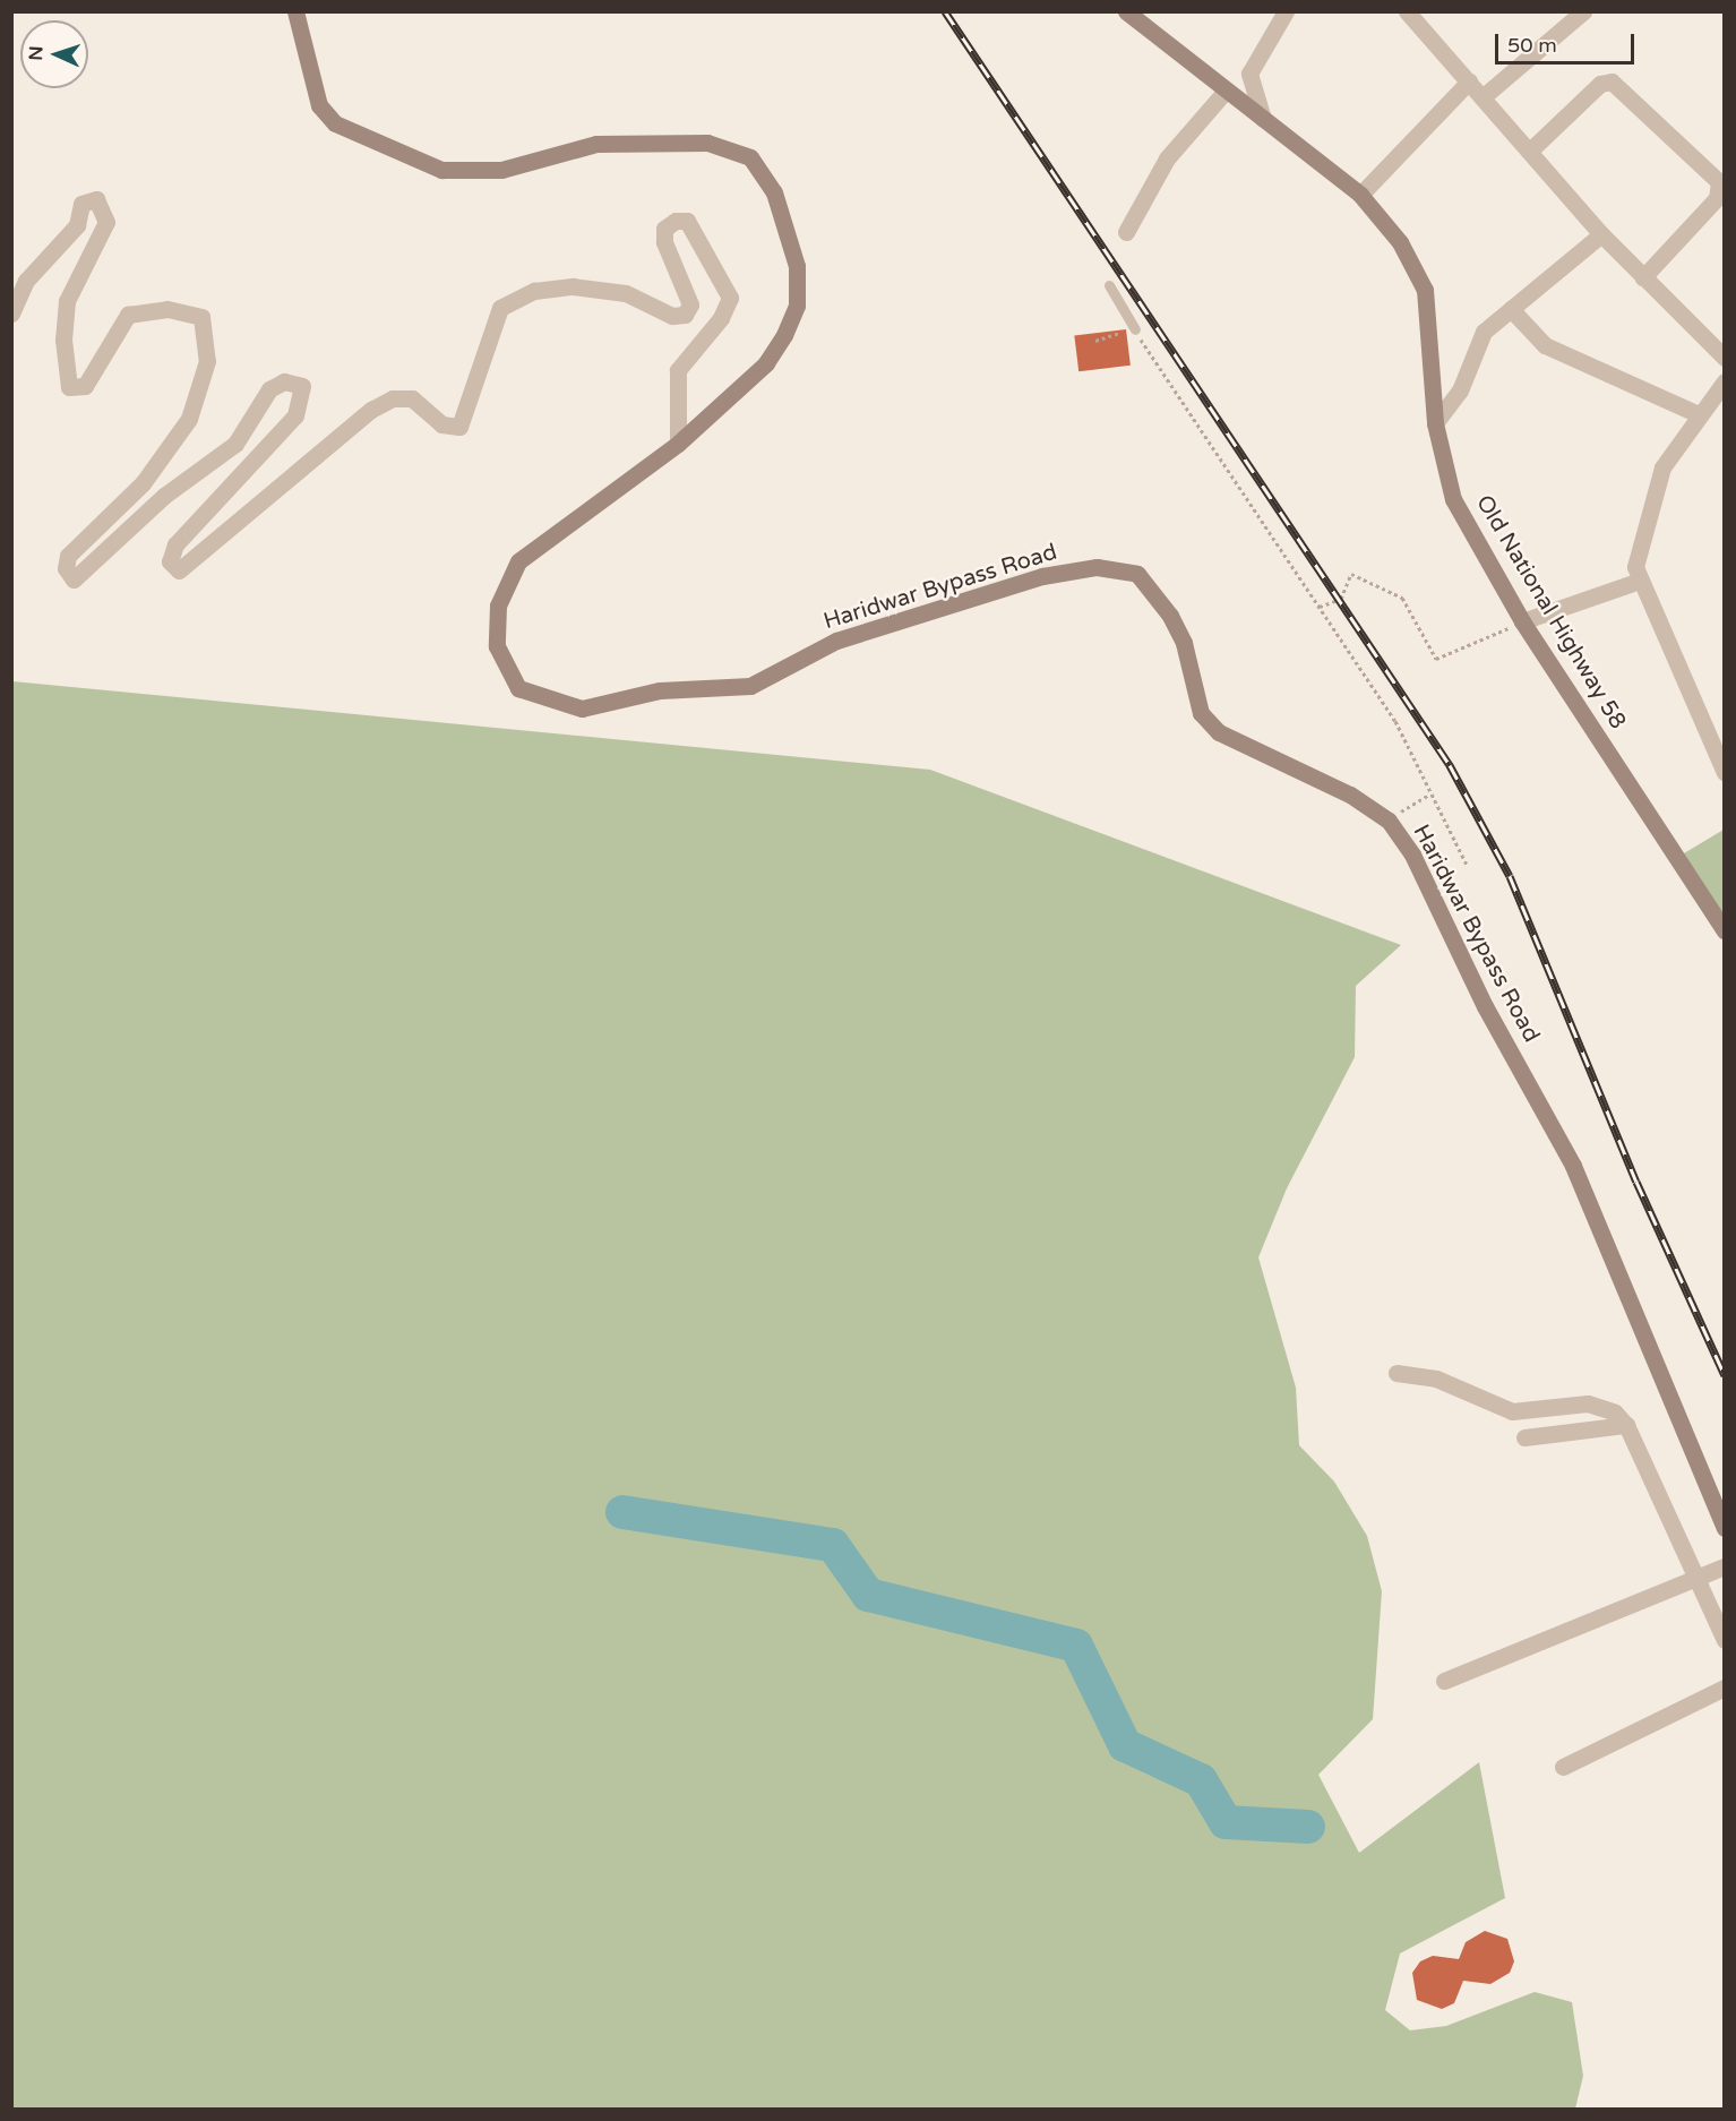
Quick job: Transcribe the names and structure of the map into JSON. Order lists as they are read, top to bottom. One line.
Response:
{"streets":{"main road":["Haridwar Bypass Road","Old National Highway 58"]},"scale_bar":"50 m","north":"left"}
